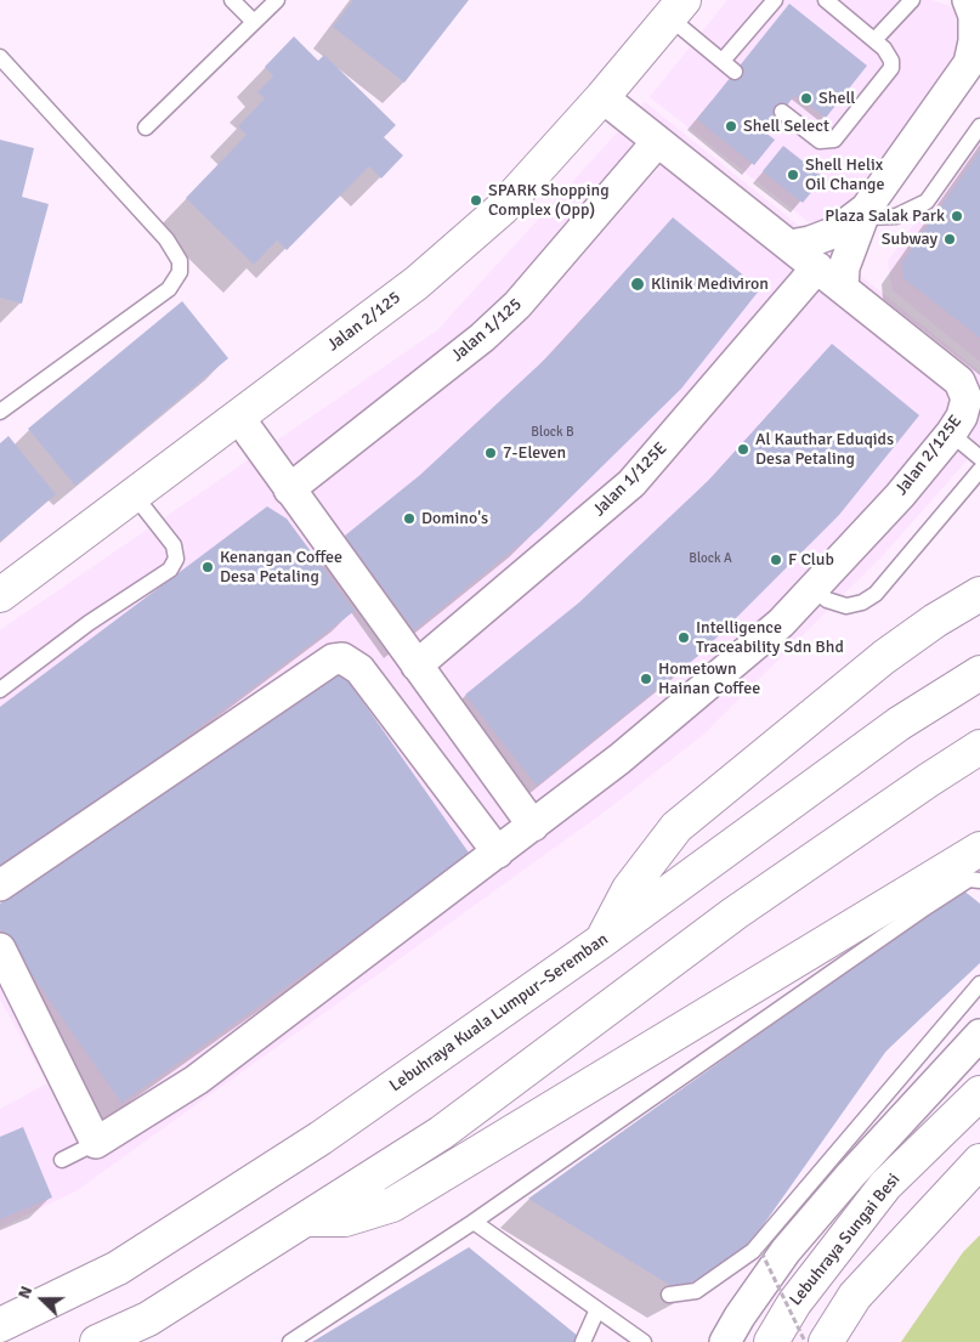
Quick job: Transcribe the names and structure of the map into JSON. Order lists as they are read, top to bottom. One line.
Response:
{"streets":{"main road":["Jalan 2/125","Lebuhraya Kuala Lumpur–Seremban","Lebuhraya Sungai Besi"],"street":["Jalan 1/125","Jalan 2/125E","Jalan 1/125E"]},"crossings":[["Jalan 2/125","Jalan 2/125E"],["Jalan 1/125","Jalan 2/125E"],["Jalan 2/125E","Jalan 1/125E"]],"places":["Shell","Shell Select","Shell Helix Oil Change","SPARK Shopping Complex (Opp)","Plaza Salak Park","Subway","Klinik Mediviron","Al Kauthar Eduqids Desa Petaling","7-Eleven","Domino's","F Club","Kenangan Coffee Desa Petaling","Intelligence Traceability Sdn Bhd","Hometown Hainan Coffee"],"house_numbers":["Block B","Block A"],"north":"left"}
